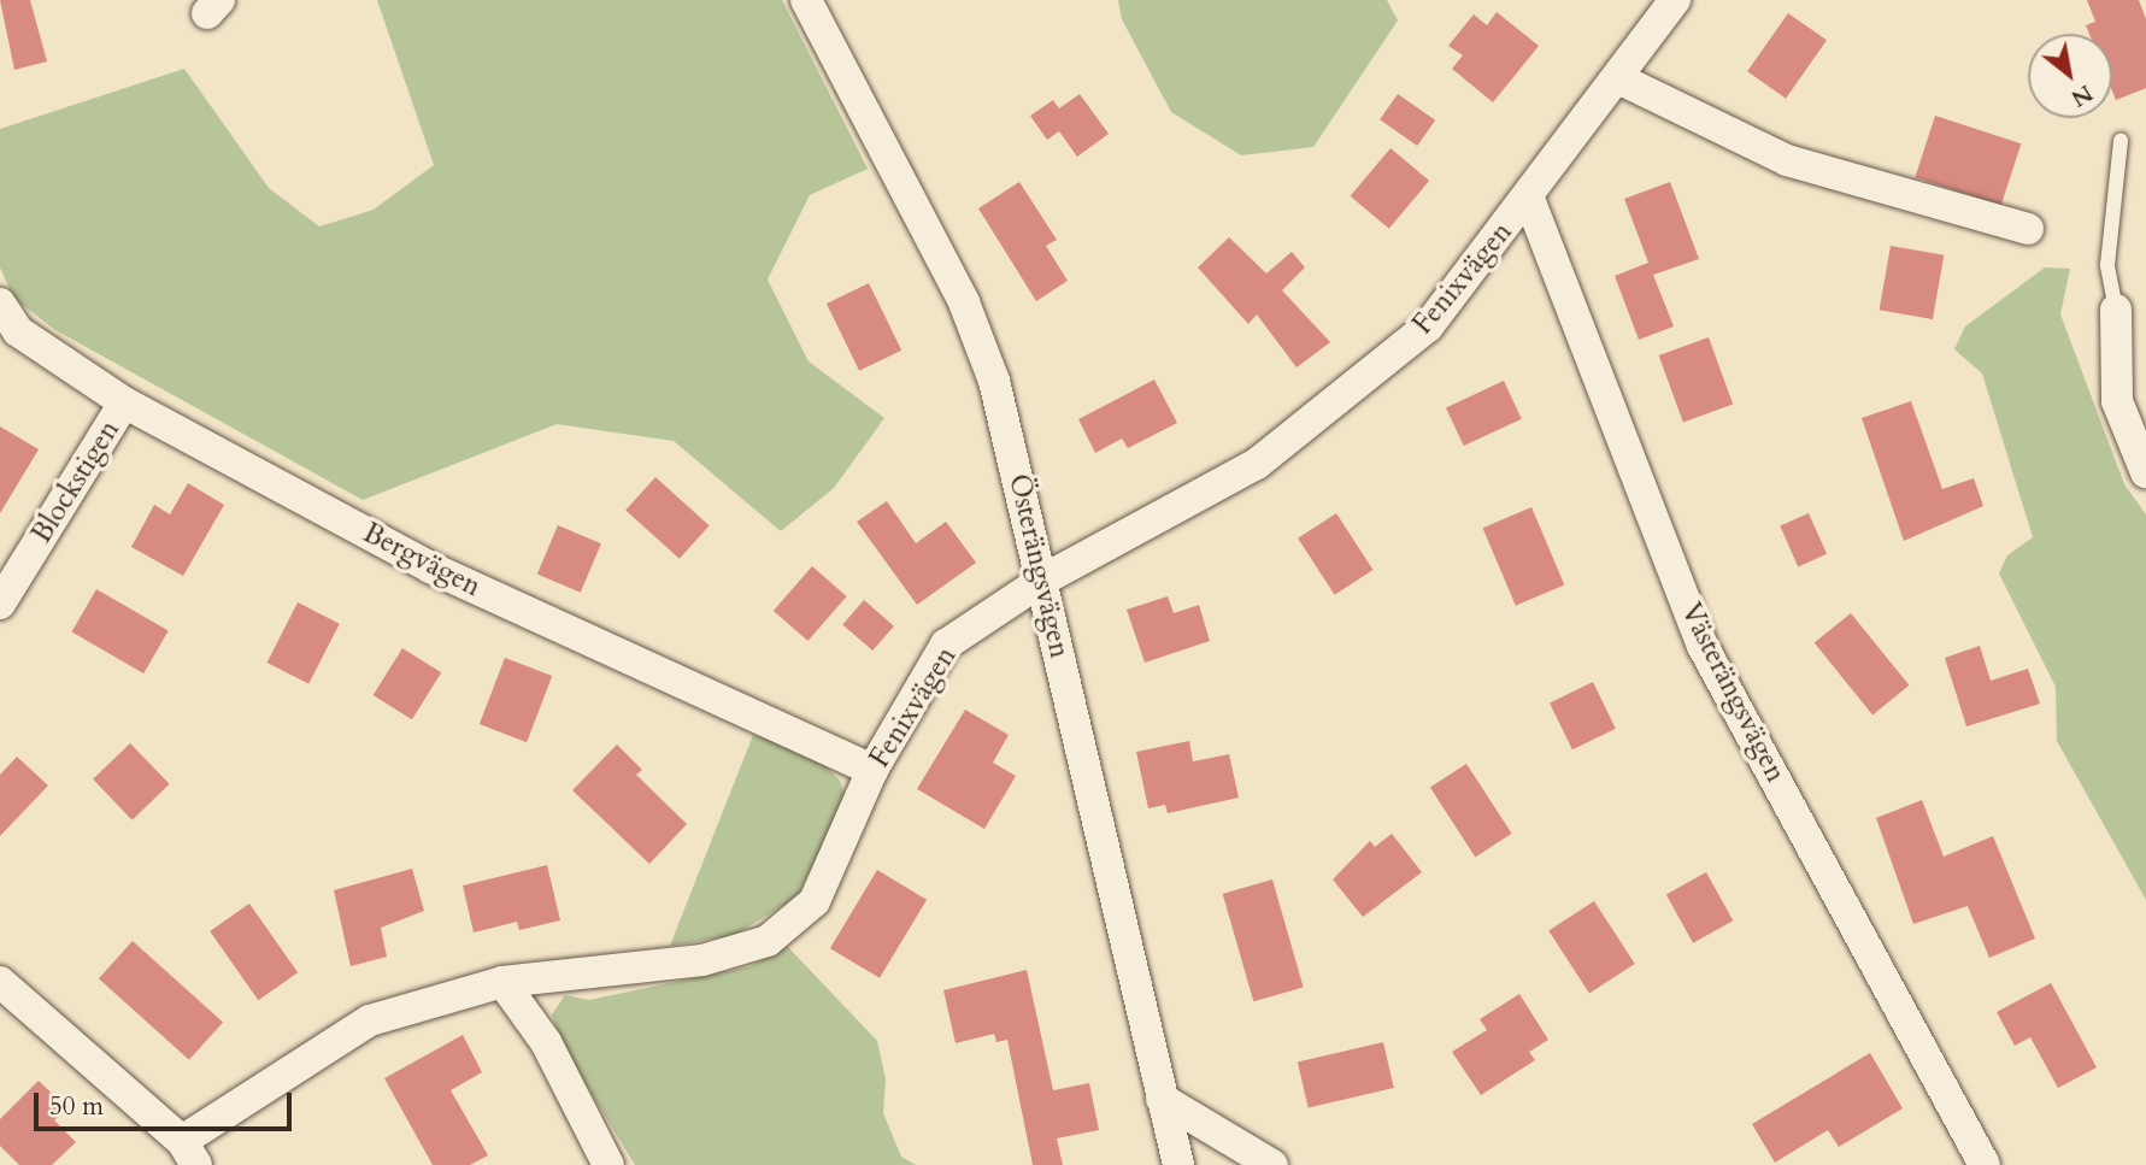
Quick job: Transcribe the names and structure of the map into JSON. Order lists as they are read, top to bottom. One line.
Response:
{"streets":{"street":["Fenixvägen","Blockstigen","Bergvägen","Österängsvägen","Västerängsvägen"]},"crossings":[["Fenixvägen","Bergvägen"],["Fenixvägen","Österängsvägen"],["Fenixvägen","Västerängsvägen"],["Blockstigen","Bergvägen"]],"scale_bar":"50 m","north":"bottom right"}
